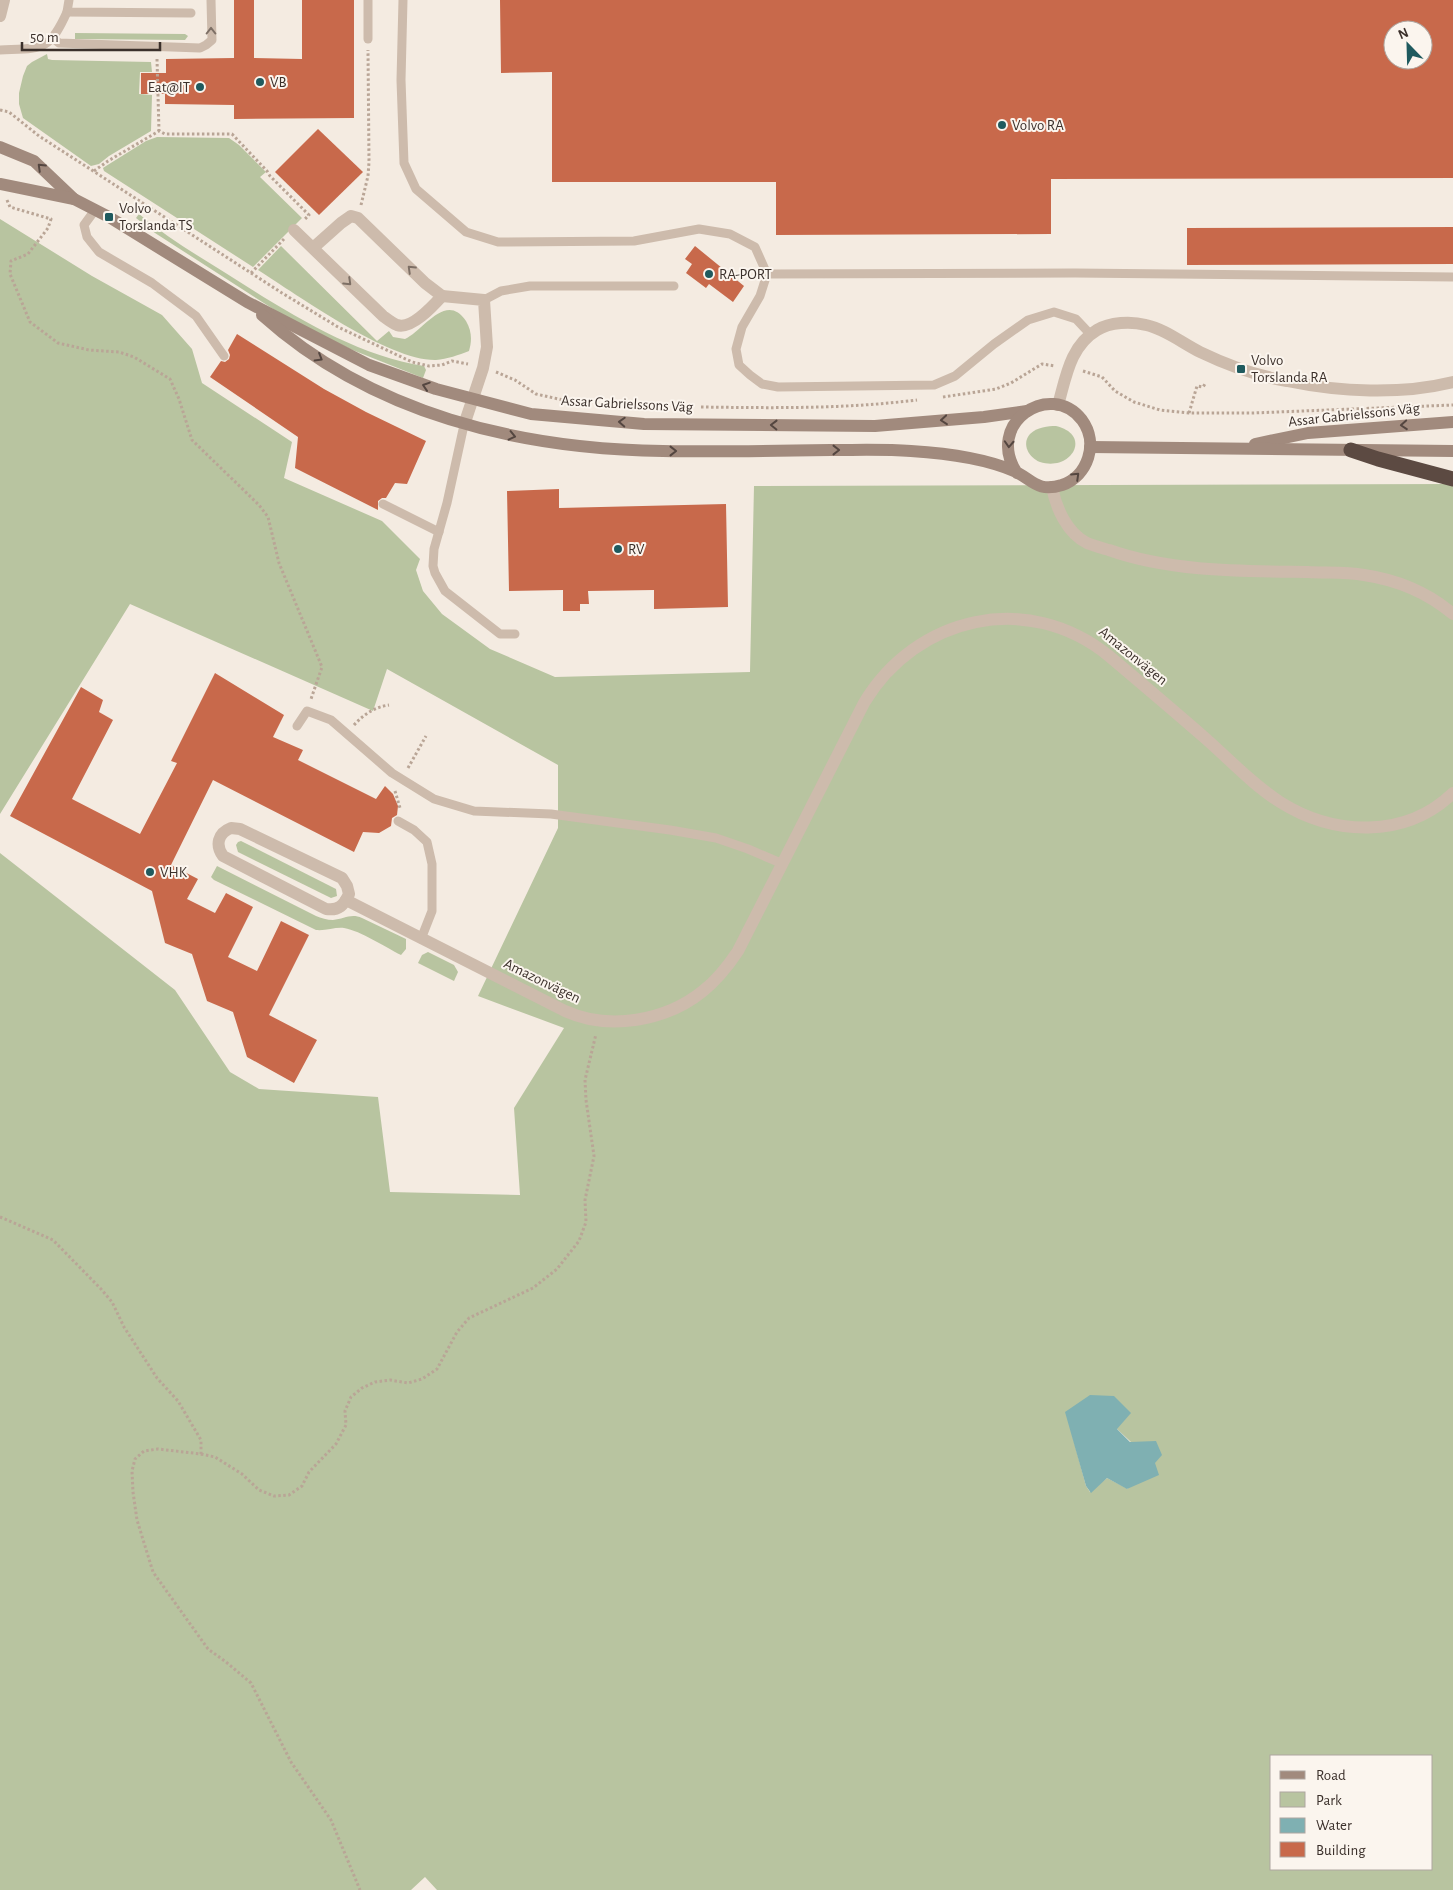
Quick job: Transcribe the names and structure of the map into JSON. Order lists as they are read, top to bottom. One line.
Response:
{"streets":{"street":["Assar Gabrielssons Väg","Amazonvägen"]},"places":{"other":["VB","Eat@IT","Volvo RA","RA-PORT","RV","VHK"],"transit":["Volvo Torslanda TS","Volvo Torslanda RA"]},"legend":["Road","Park","Water","Building"],"scale_bar":"50 m","north":"top left"}
